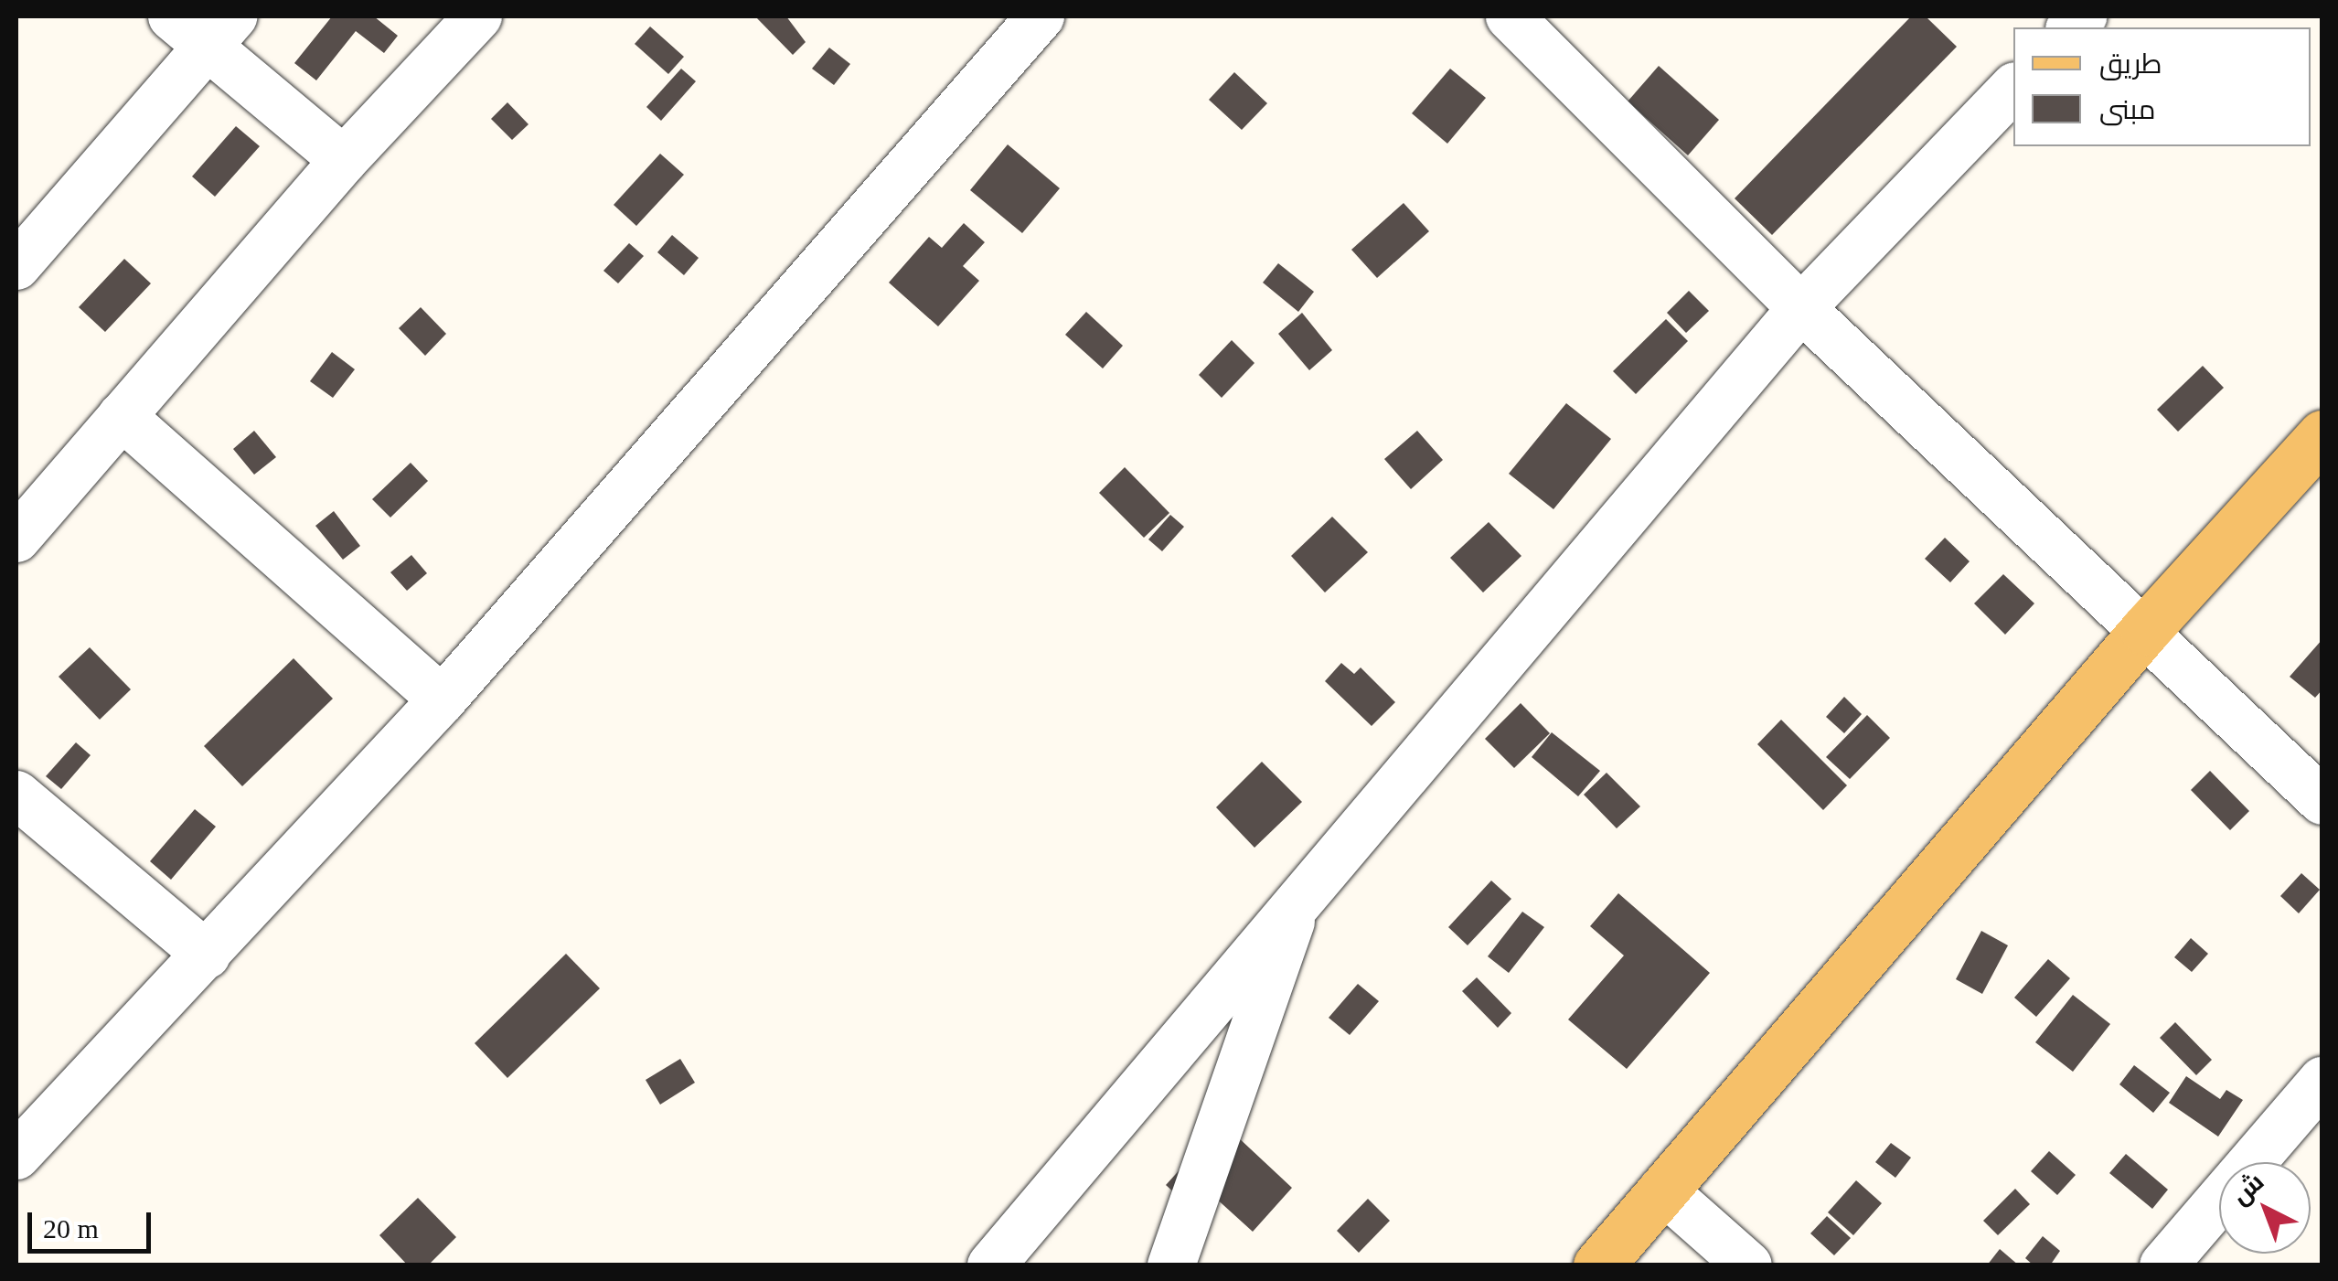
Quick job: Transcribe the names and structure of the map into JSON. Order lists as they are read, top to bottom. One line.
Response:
{"legend":["طريق","مبنى"],"scale_bar":"20 m","north":"top left"}
